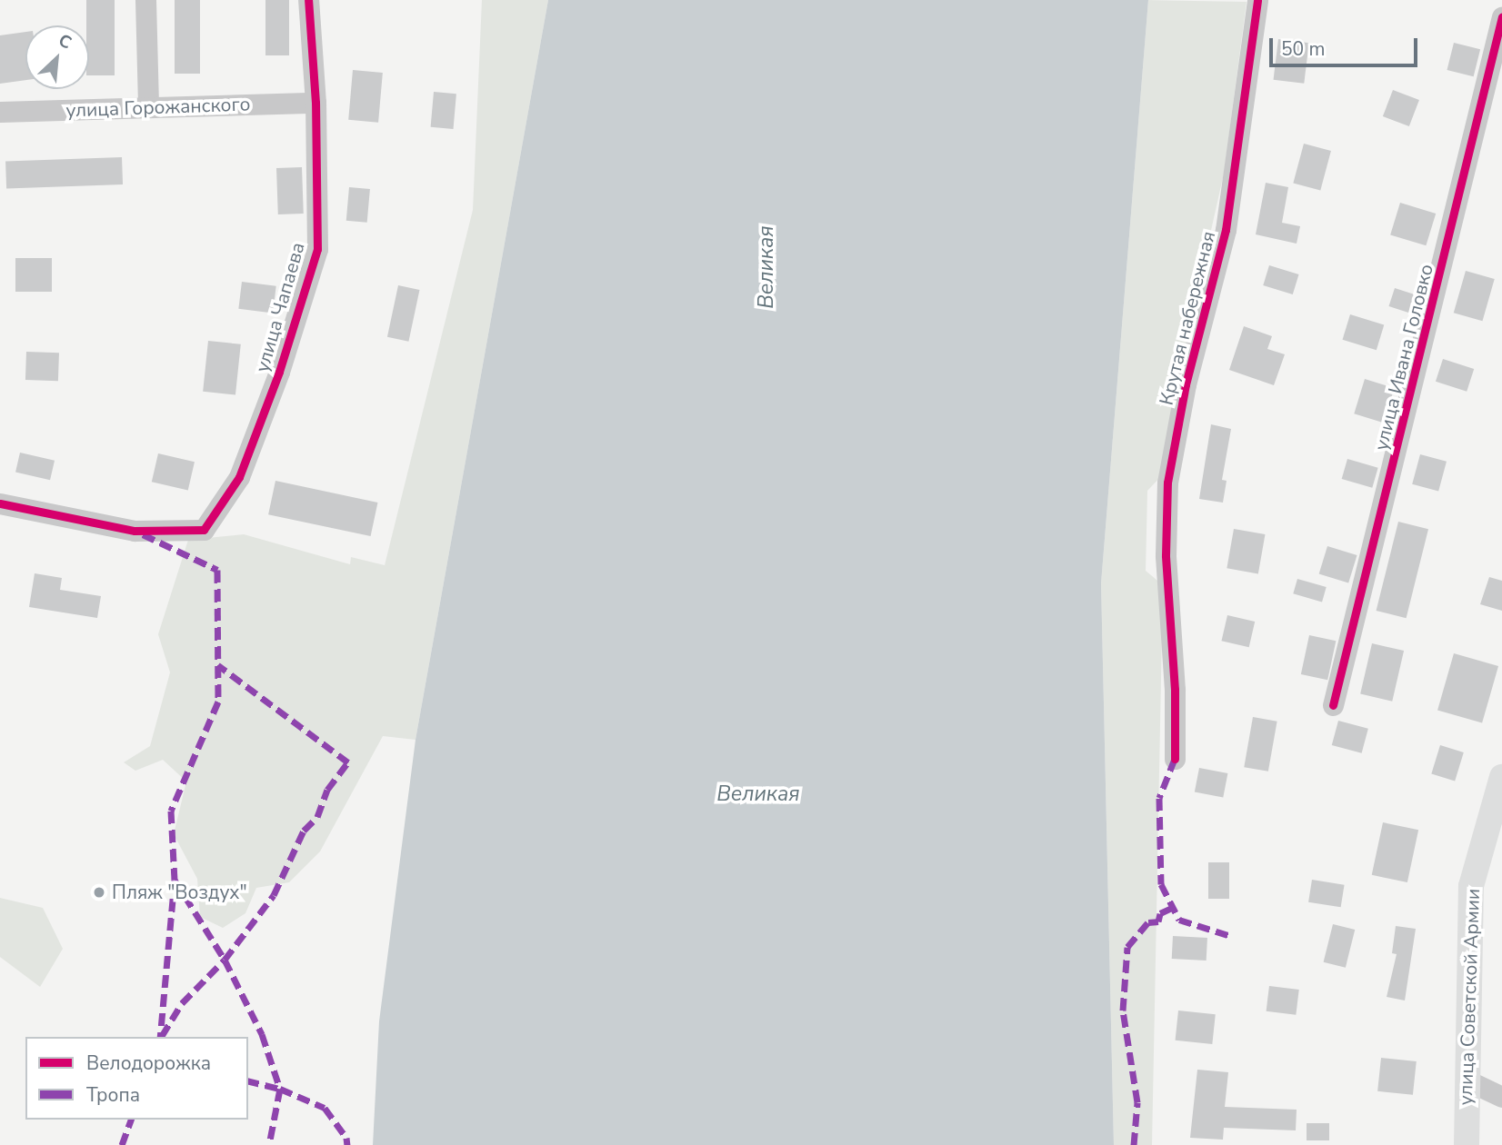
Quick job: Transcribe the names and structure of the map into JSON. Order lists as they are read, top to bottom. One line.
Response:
{"streets":{"main road":["улица Советской Армии"],"street":["улица Горожанского","улица Чапаева","Крутая набережная","улица Ивана Головко"]},"crossings":[["улица Горожанского","улица Чапаева"]],"water":["Великая"],"places":["Пляж \"Воздух\""],"legend":["Велодорожка","Тропа"],"scale_bar":"50 m","north":"top right"}
